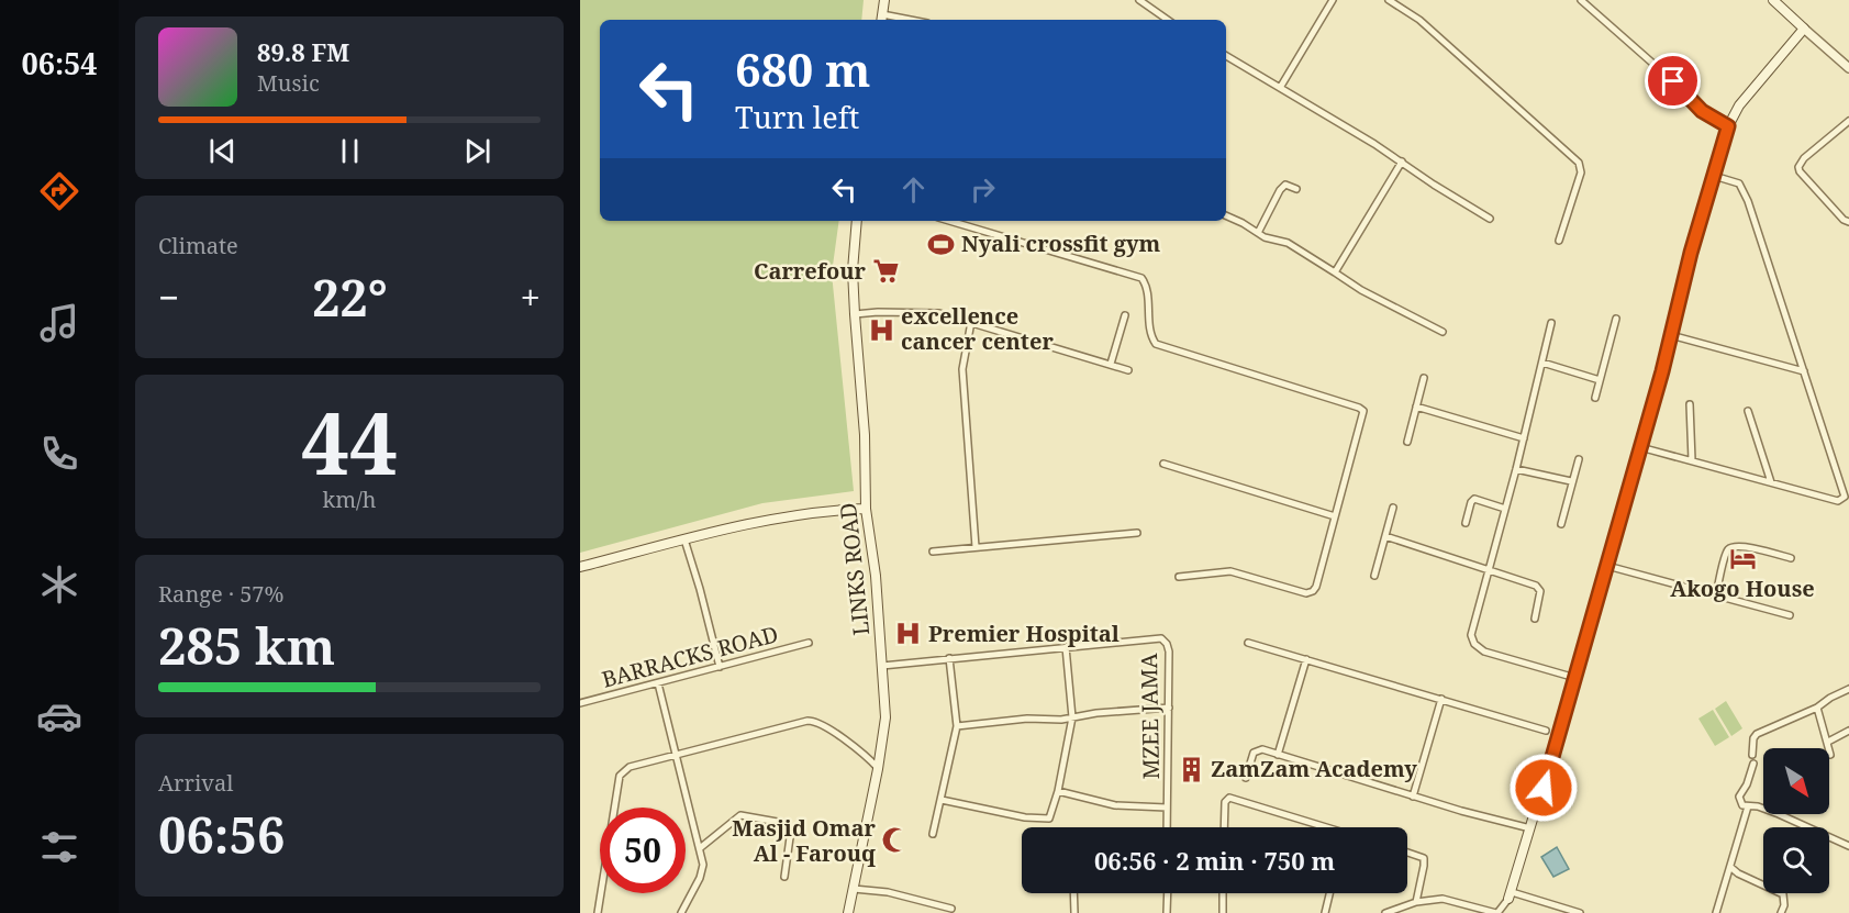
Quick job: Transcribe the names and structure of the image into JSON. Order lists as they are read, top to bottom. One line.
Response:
{"streets":{"main road":["LINKS ROAD"],"street":["BARRACKS ROAD","MZEE JAMA"]},"crossings":[["LINKS ROAD","MZEE JAMA"]],"places":{"sports":["Nyali crossfit gym"],"supermarket":["Carrefour"],"hospital":["excellence cancer center","Premier Hospital"],"hotel":["Akogo House"],"building":["ZamZam Academy"],"mosque":["Masjid Omar Al - Farouq"]},"north":"bottom right","page":{"tabs":"06:54","turn":["680 m","Turn left"],"song":["89.8 FM","Music"],"tile":["Climate",["44","km/h"],["Range · 57%","285 km"],["Arrival","06:56"]],"heat":["−","22°","+"],"limit":"50","trip":"06:56 · 2 min · 750 m"}}
